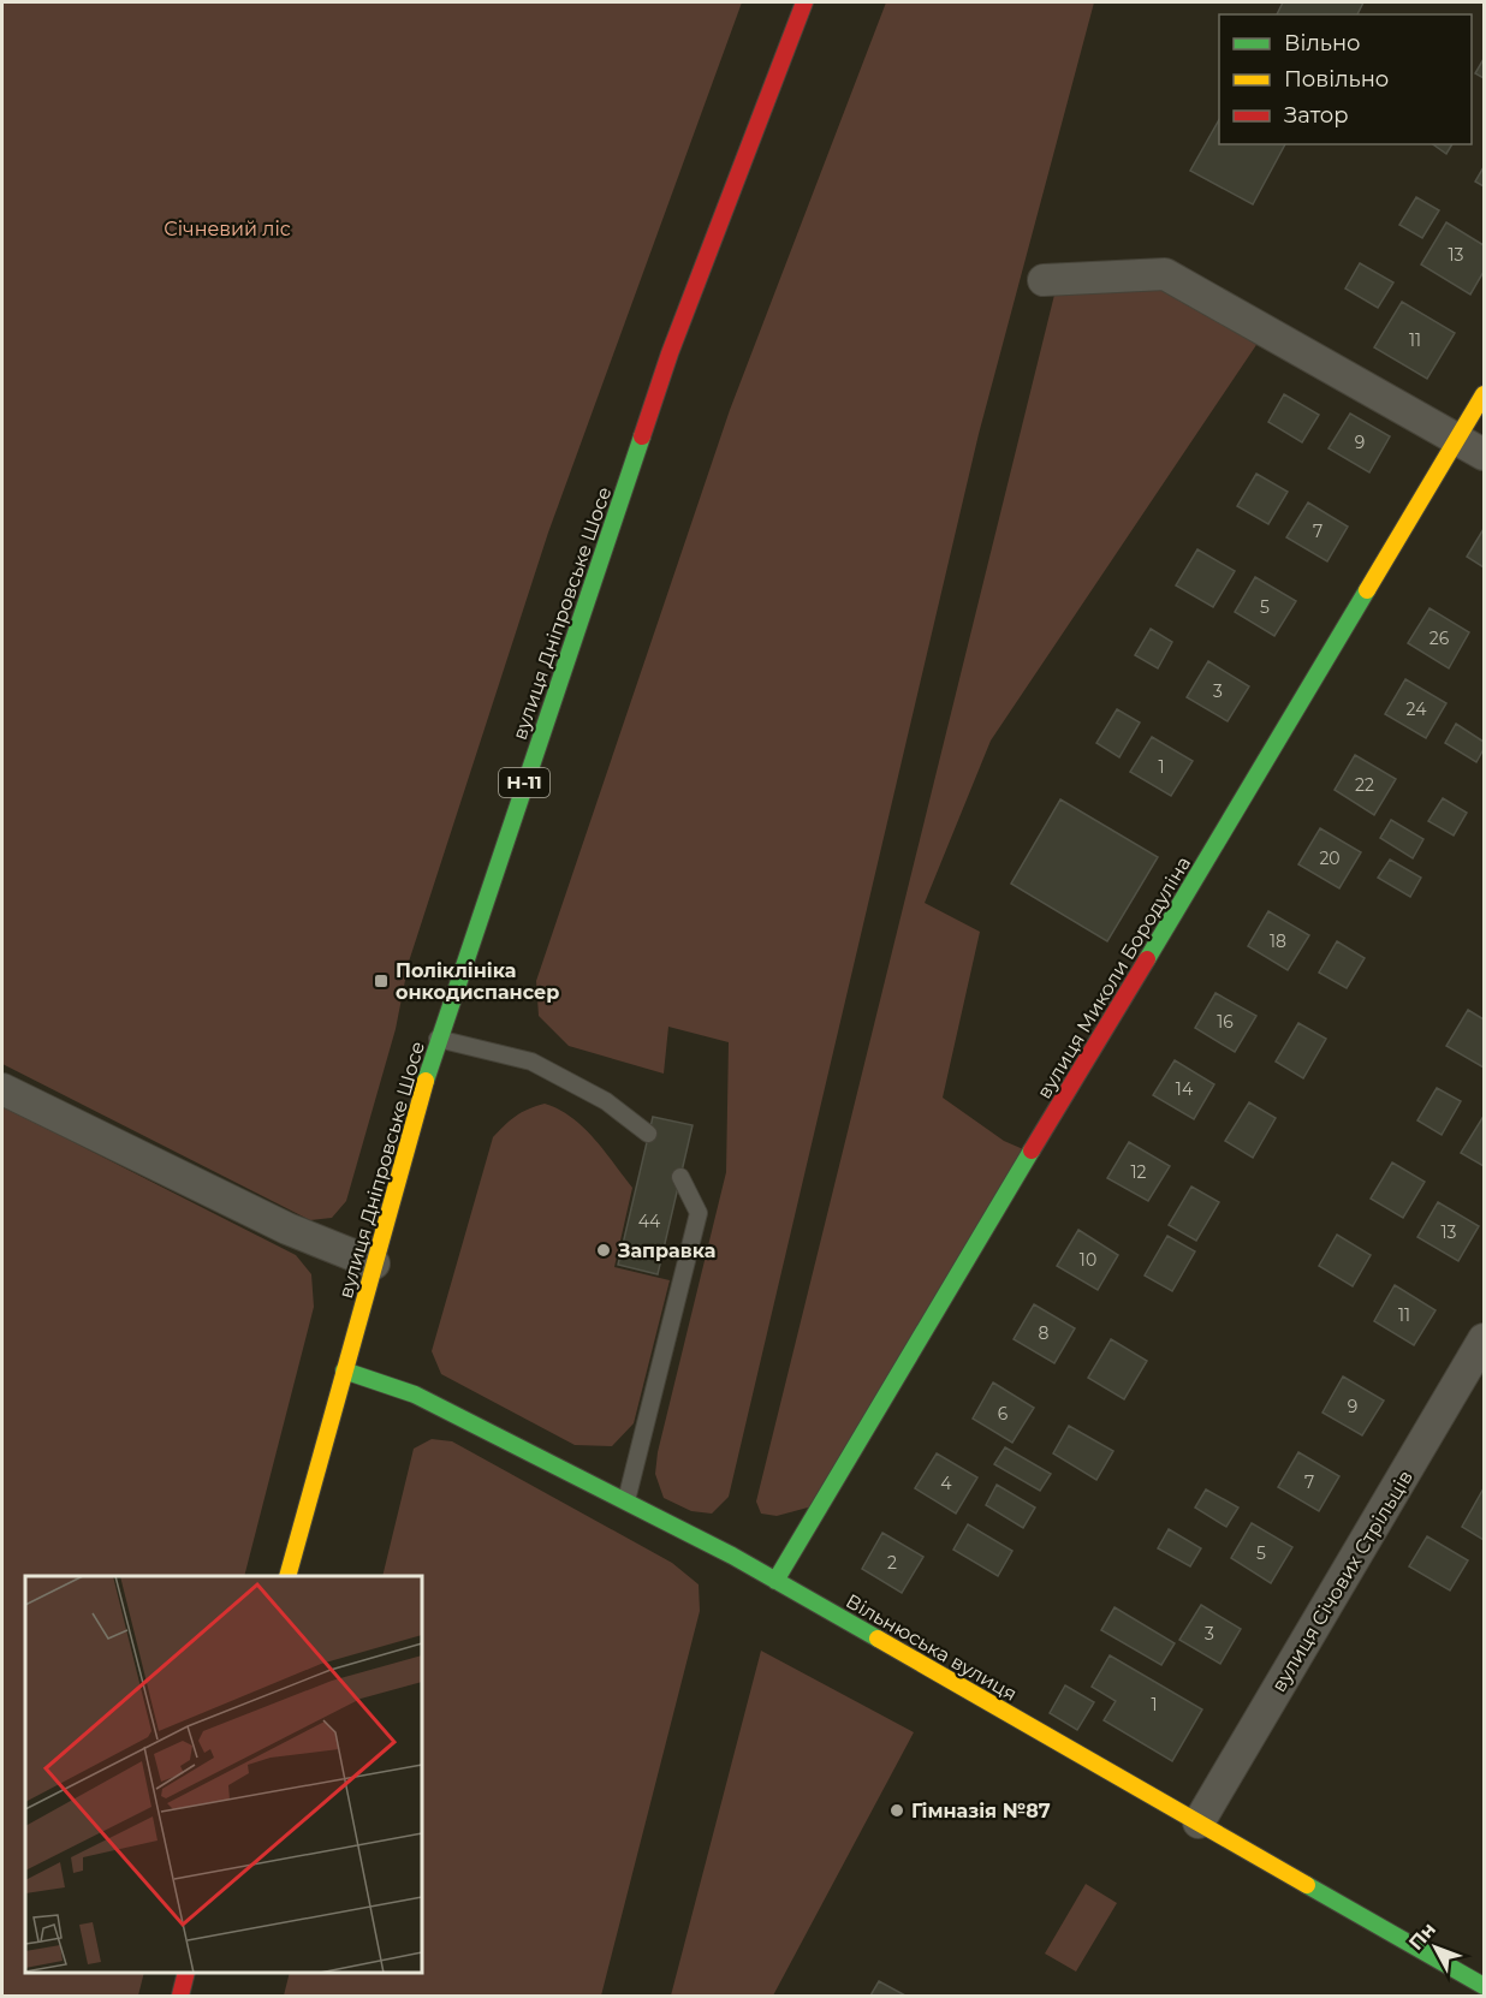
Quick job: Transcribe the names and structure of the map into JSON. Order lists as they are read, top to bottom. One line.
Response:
{"streets":{"street":["вулиця Дніпровське Шосе","Н-11","вулиця Миколи Бородуліна","вулиця Січових Стрільців","Вільнюська вулиця"]},"crossings":[["вулиця Дніпровське Шосе","Вільнюська вулиця"],["вулиця Миколи Бородуліна","Вільнюська вулиця"],["вулиця Січових Стрільців","Вільнюська вулиця"]],"parks":["Січневий ліс"],"places":{"transit":["Поліклініка онкодиспансер"],"other":["Заправка","Гімназія №87"]},"house_numbers":["13","11","9","7","5","26","3","24","1","22","20","18","16","14","12","44","13","10","11","8","9","6","7","4","5","2","3","1"],"legend":["Вільно","Повільно","Затор"],"north":"top left"}
